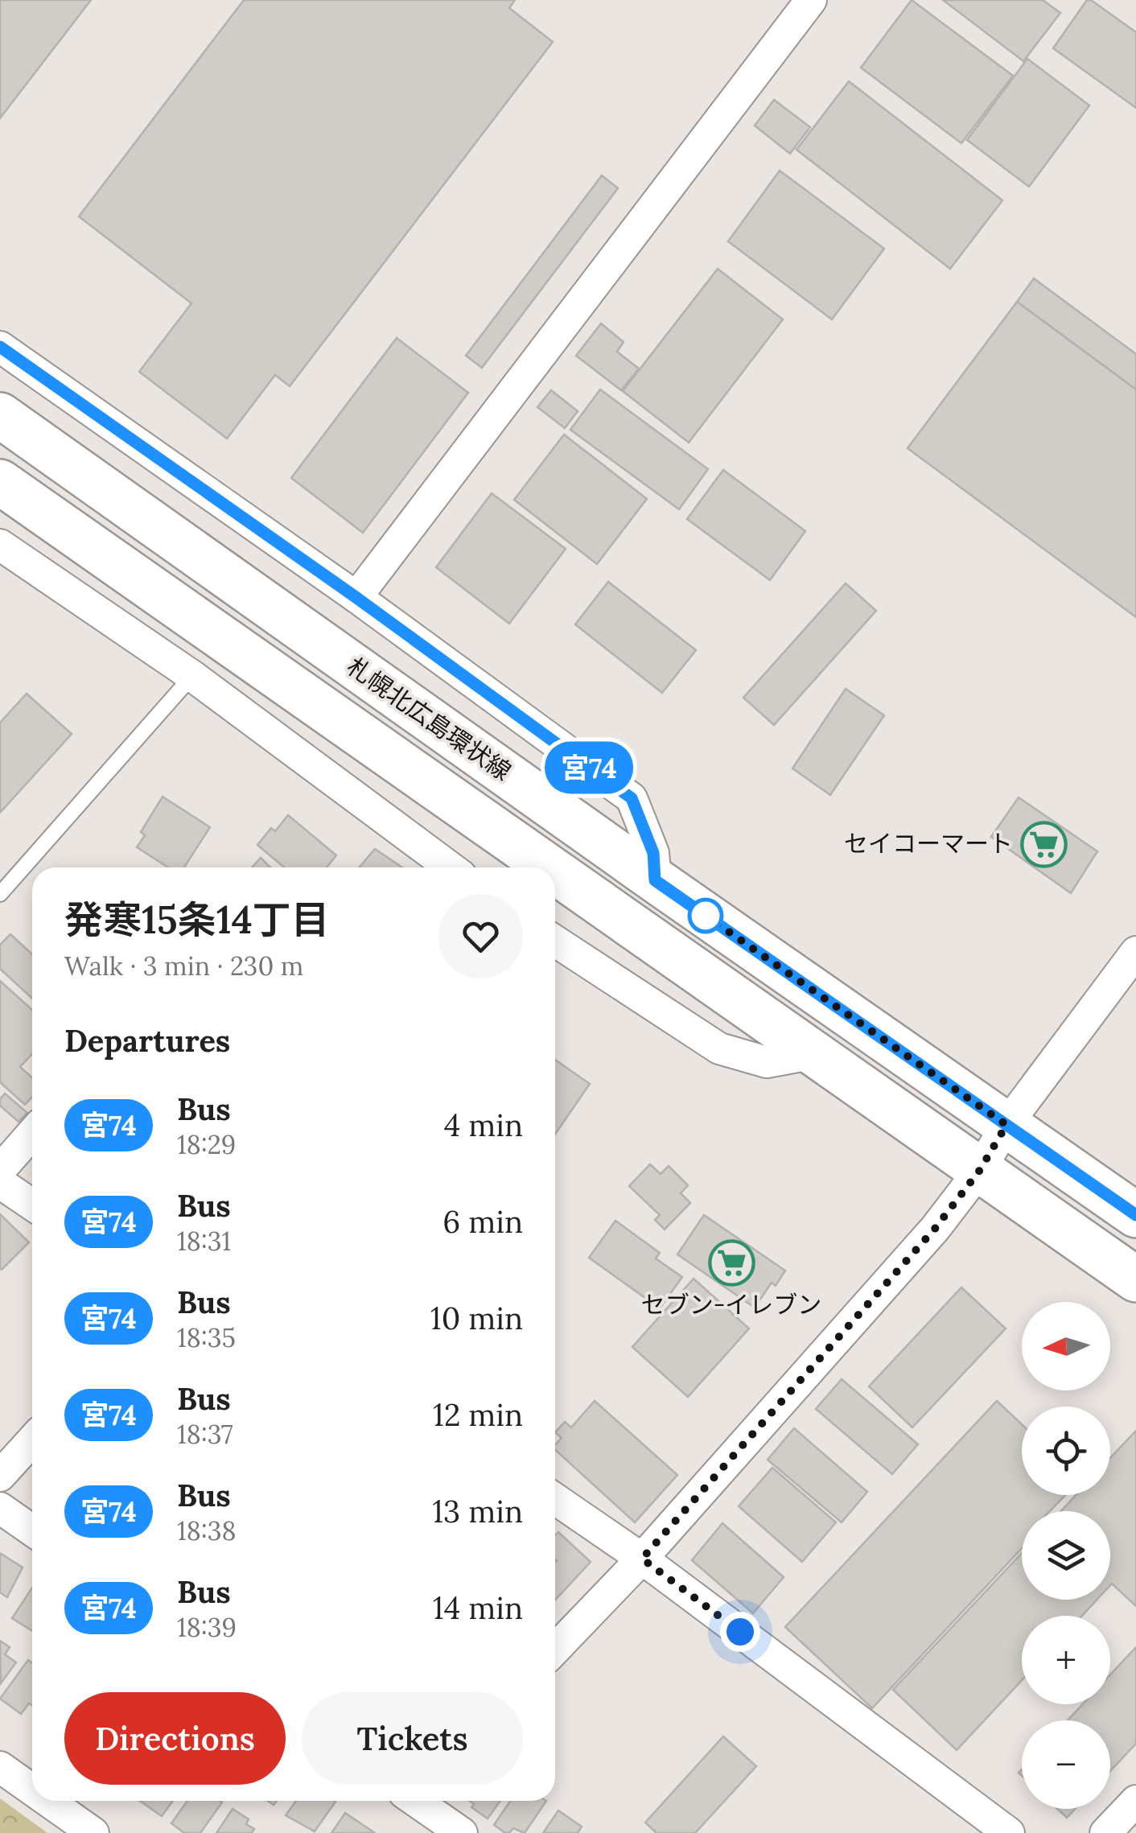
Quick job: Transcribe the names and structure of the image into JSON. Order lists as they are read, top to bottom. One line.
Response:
{"streets":{"main road":["札幌北広島環状線"]},"places":{"supermarket":["セイコーマート","セブン-イレブン"]},"lines":["bus line 宮74"],"north":"left","page":{"on_map":"宮74","heading":[["発寒15条14丁目","Walk · 3 min · 230 m"],"Departures"],"list":[{"mark":"宮74","name":"Bus","note":"18:29","value":"4 min"},{"mark":"宮74","name":"Bus","note":"18:31","value":"6 min"},{"mark":"宮74","name":"Bus","note":"18:35","value":"10 min"},{"mark":"宮74","name":"Bus","note":"18:37","value":"12 min"},{"mark":"宮74","name":"Bus","note":"18:38","value":"13 min"},{"mark":"宮74","name":"Bus","note":"18:39","value":"14 min"}],"map_buttons":["+","−"],"buttons":["Directions","Tickets"]}}
